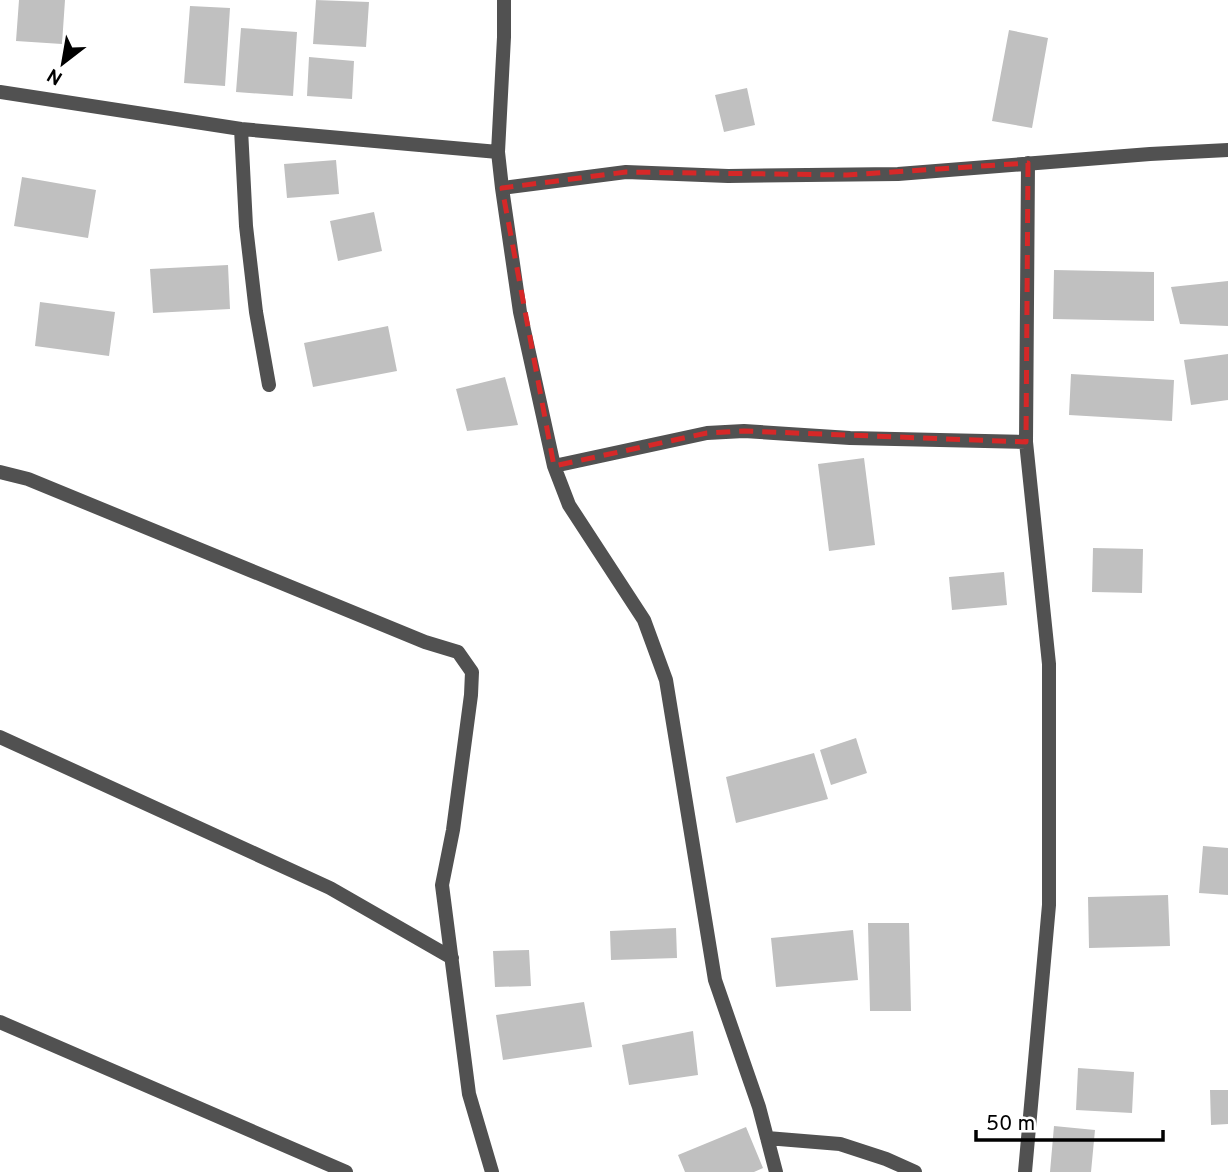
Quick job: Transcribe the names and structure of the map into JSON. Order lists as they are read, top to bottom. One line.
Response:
{"scale_bar":"50 m","north":"bottom left"}
